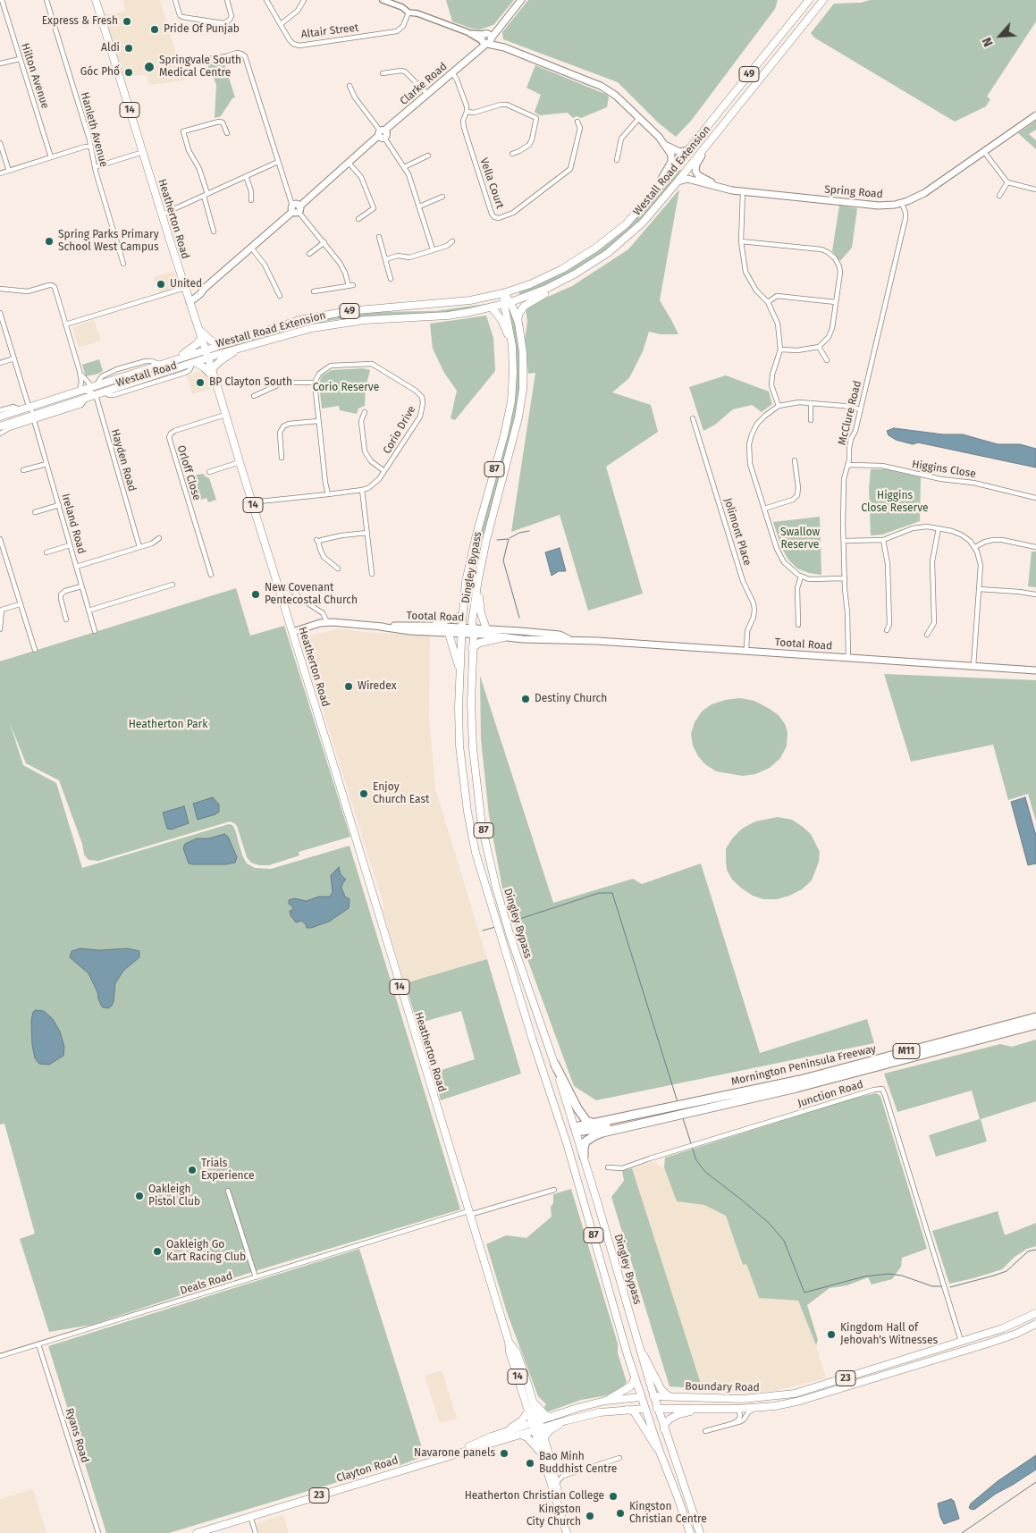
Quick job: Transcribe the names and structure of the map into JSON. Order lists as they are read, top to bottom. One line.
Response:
{"streets":{"highway":["M11","Mornington Peninsula Freeway"],"main road":["49","Clarke Road","14","Westall Road Extension","Spring Road","Heatherton Road","Westall Road","87","Dingley Bypass","Tootal Road","23","Boundary Road","Clayton Road"],"street":["Altair Street","Hilton Avenue","Hanleth Avenue","Vella Court","McClure Road","Corio Drive","Hayden Road","Higgins Close","Orloff Close","Ireland Road","Jolimont Place","Junction Road","Deals Road","Ryans Road"]},"crossings":[["Clarke Road","Vella Court"],["Clarke Road","Heatherton Road"],["14","Heatherton Road"],["14","Boundary Road"],["14","Clayton Road"],["Westall Road Extension","Spring Road"],["Westall Road Extension","Heatherton Road"],["Westall Road Extension","Westall Road"],["Westall Road Extension","87"],["Westall Road Extension","Dingley Bypass"],["Spring Road","McClure Road"],["Heatherton Road","Westall Road"],["Heatherton Road","Corio Drive"],["Heatherton Road","Orloff Close"],["Heatherton Road","Tootal Road"],["Heatherton Road","Deals Road"],["Heatherton Road","Boundary Road"],["Heatherton Road","Clayton Road"],["Westall Road","Hayden Road"],["Westall Road","Ireland Road"],["McClure Road","Higgins Close"],["McClure Road","Tootal Road"],["87","Dingley Bypass"],["Jolimont Place","Tootal Road"],["Dingley Bypass","Tootal Road"],["Dingley Bypass","M11"],["Dingley Bypass","Mornington Peninsula Freeway"],["Dingley Bypass","Boundary Road"],["M11","Mornington Peninsula Freeway"],["Junction Road","Boundary Road"],["Deals Road","Ryans Road"],["Boundary Road","Clayton Road"]],"parks":["Corio Reserve","Higgins Close Reserve","Swallow Reserve","Heatherton Park"],"places":["Express & Fresh","Pride Of Punjab","Aldi","Springvale South Medical Centre","Góc Phố","Spring Parks Primary School West Campus","United","BP Clayton South","New Covenant Pentecostal Church","Wiredex","Destiny Church","Enjoy Church East","Trials Experience","Oakleigh Pistol Club","Oakleigh Go Kart Racing Club","Kingdom Hall of Jehovah's Witnesses","Navarone panels","Bao Minh Buddhist Centre","Heatherton Christian College","Kingston Christian Centre","Kingston City Church"],"north":"bottom left"}
